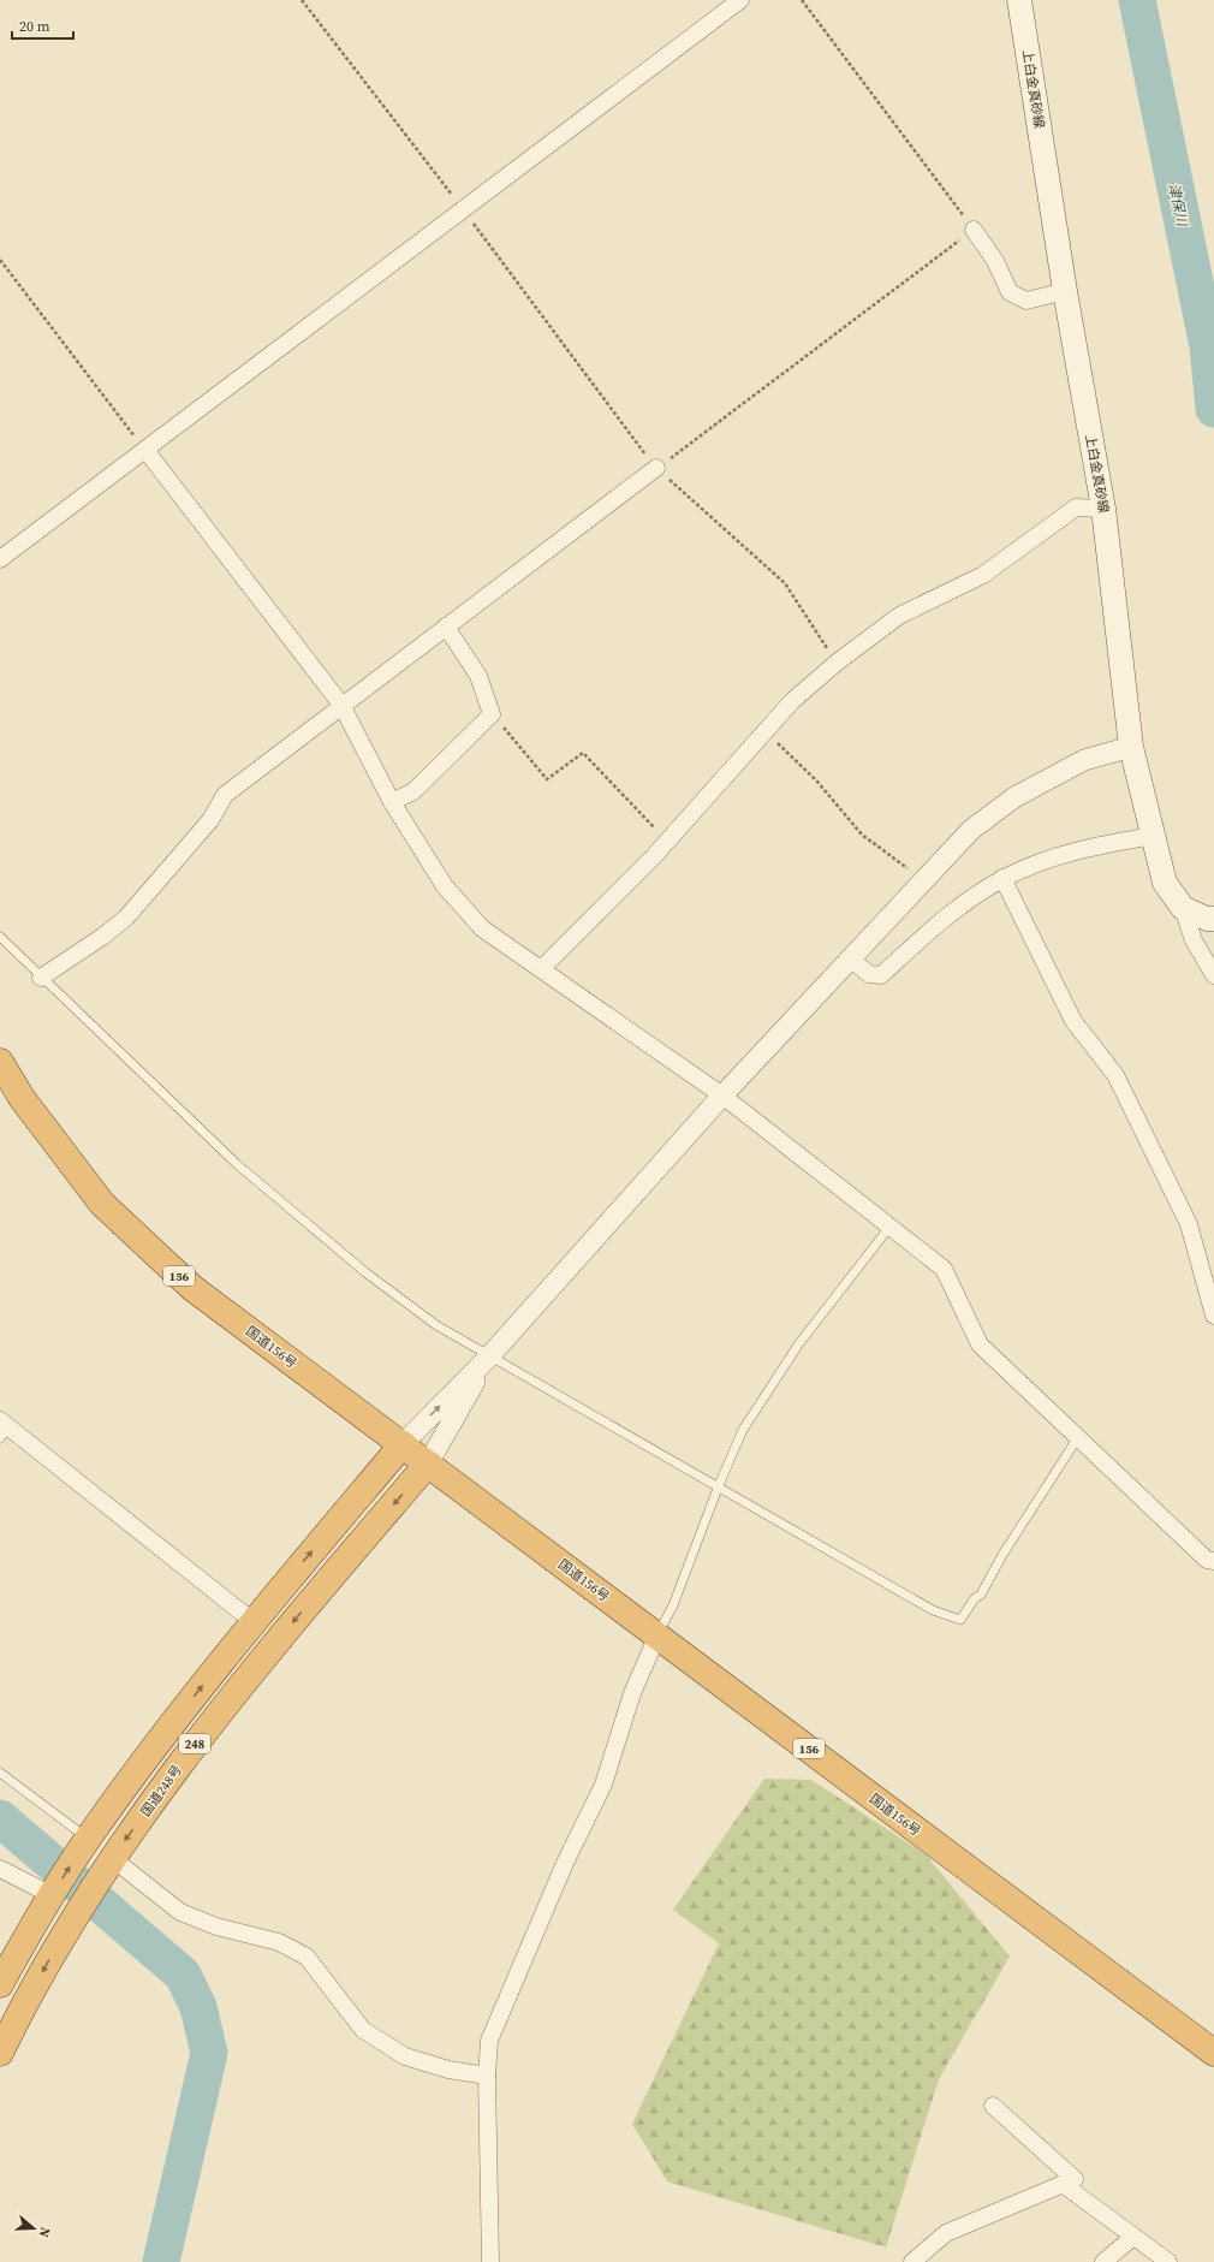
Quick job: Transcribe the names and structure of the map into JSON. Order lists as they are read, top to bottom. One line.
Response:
{"streets":{"highway":["156","国道156号","248","国道248号"],"main road":["上白金真砂線"]},"crossings":[["国道156号","248"],["国道156号","国道248号"]],"water":["津保川"],"scale_bar":"20 m","north":"right"}
